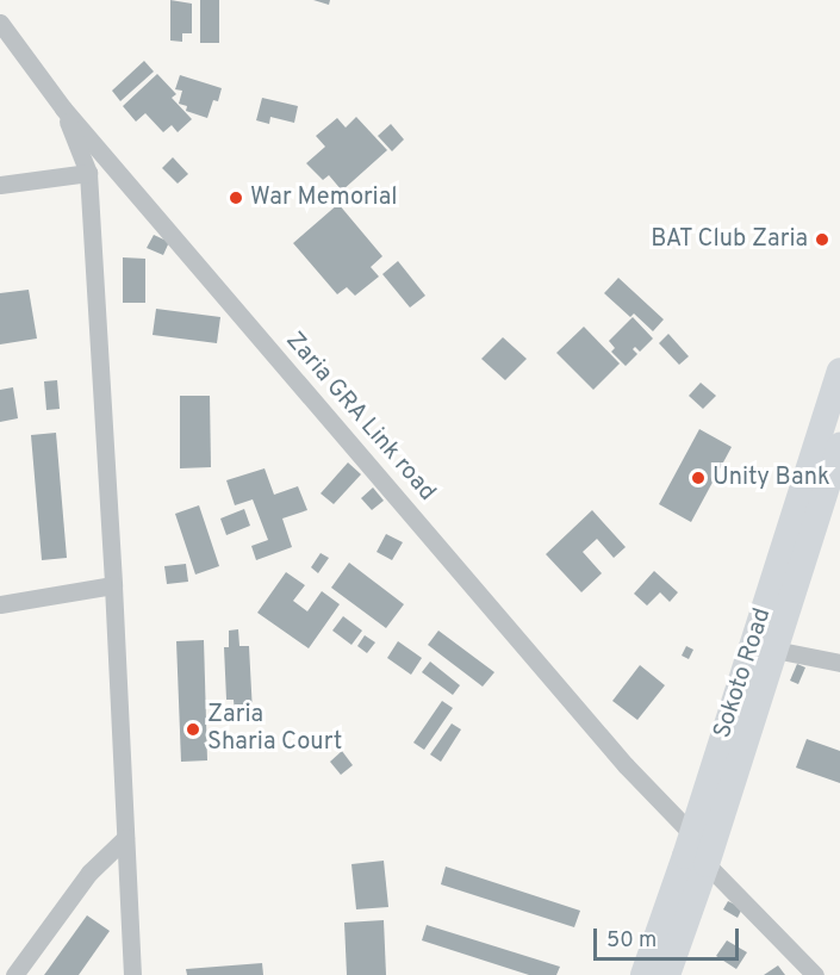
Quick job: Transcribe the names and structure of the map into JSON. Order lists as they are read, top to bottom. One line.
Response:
{"streets":{"main road":["Sokoto Road"],"street":["Zaria GRA Link road"]},"crossings":[["Zaria GRA Link road","Sokoto Road"]],"places":["War Memorial","BAT Club Zaria","Unity Bank","Zaria Sharia Court"],"scale_bar":"50 m"}
